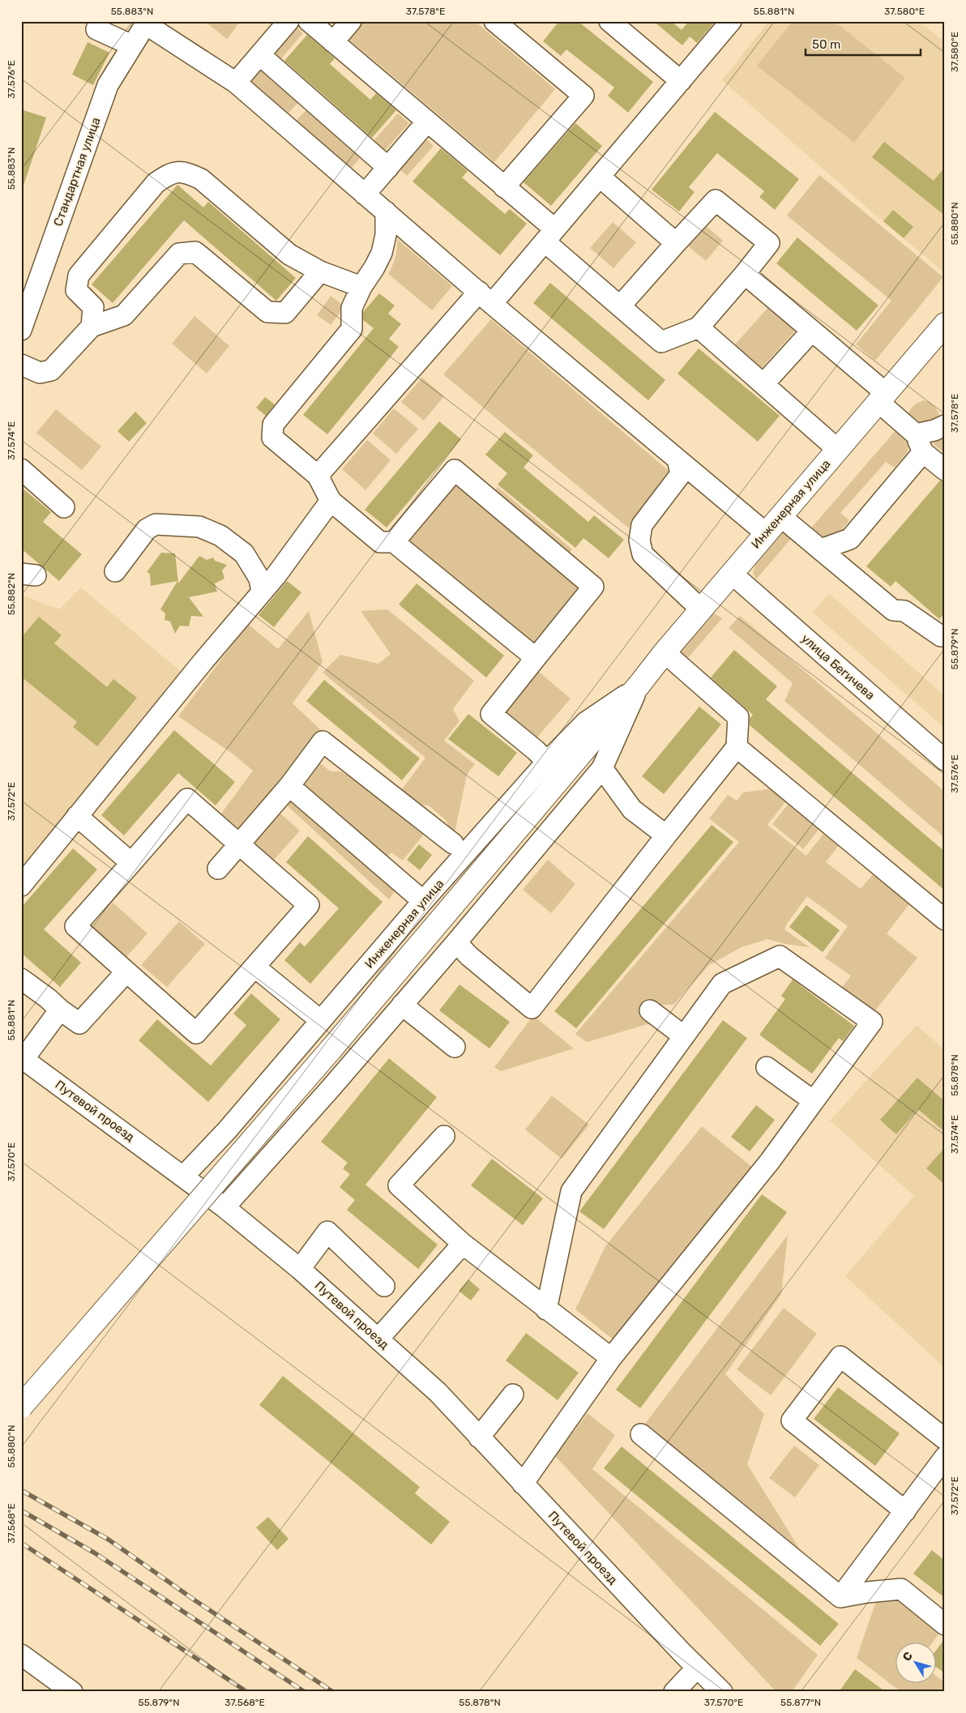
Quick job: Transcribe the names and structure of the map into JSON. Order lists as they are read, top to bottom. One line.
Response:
{"streets":{"main road":["Инженерная улица"],"street":["Стандартная улица","улица Бегичева","Путевой проезд"]},"crossings":[["Инженерная улица","улица Бегичева"],["Инженерная улица","Путевой проезд"]],"scale_bar":"50 m","north":"top left","coordinates":["55.883°N","37.578°E","55.881°N","37.580°E","37.576°E","55.880°N","37.574°E","55.882°N","55.879°N","37.572°E","55.878°N","37.570°E","37.568°E","55.877°N"]}
